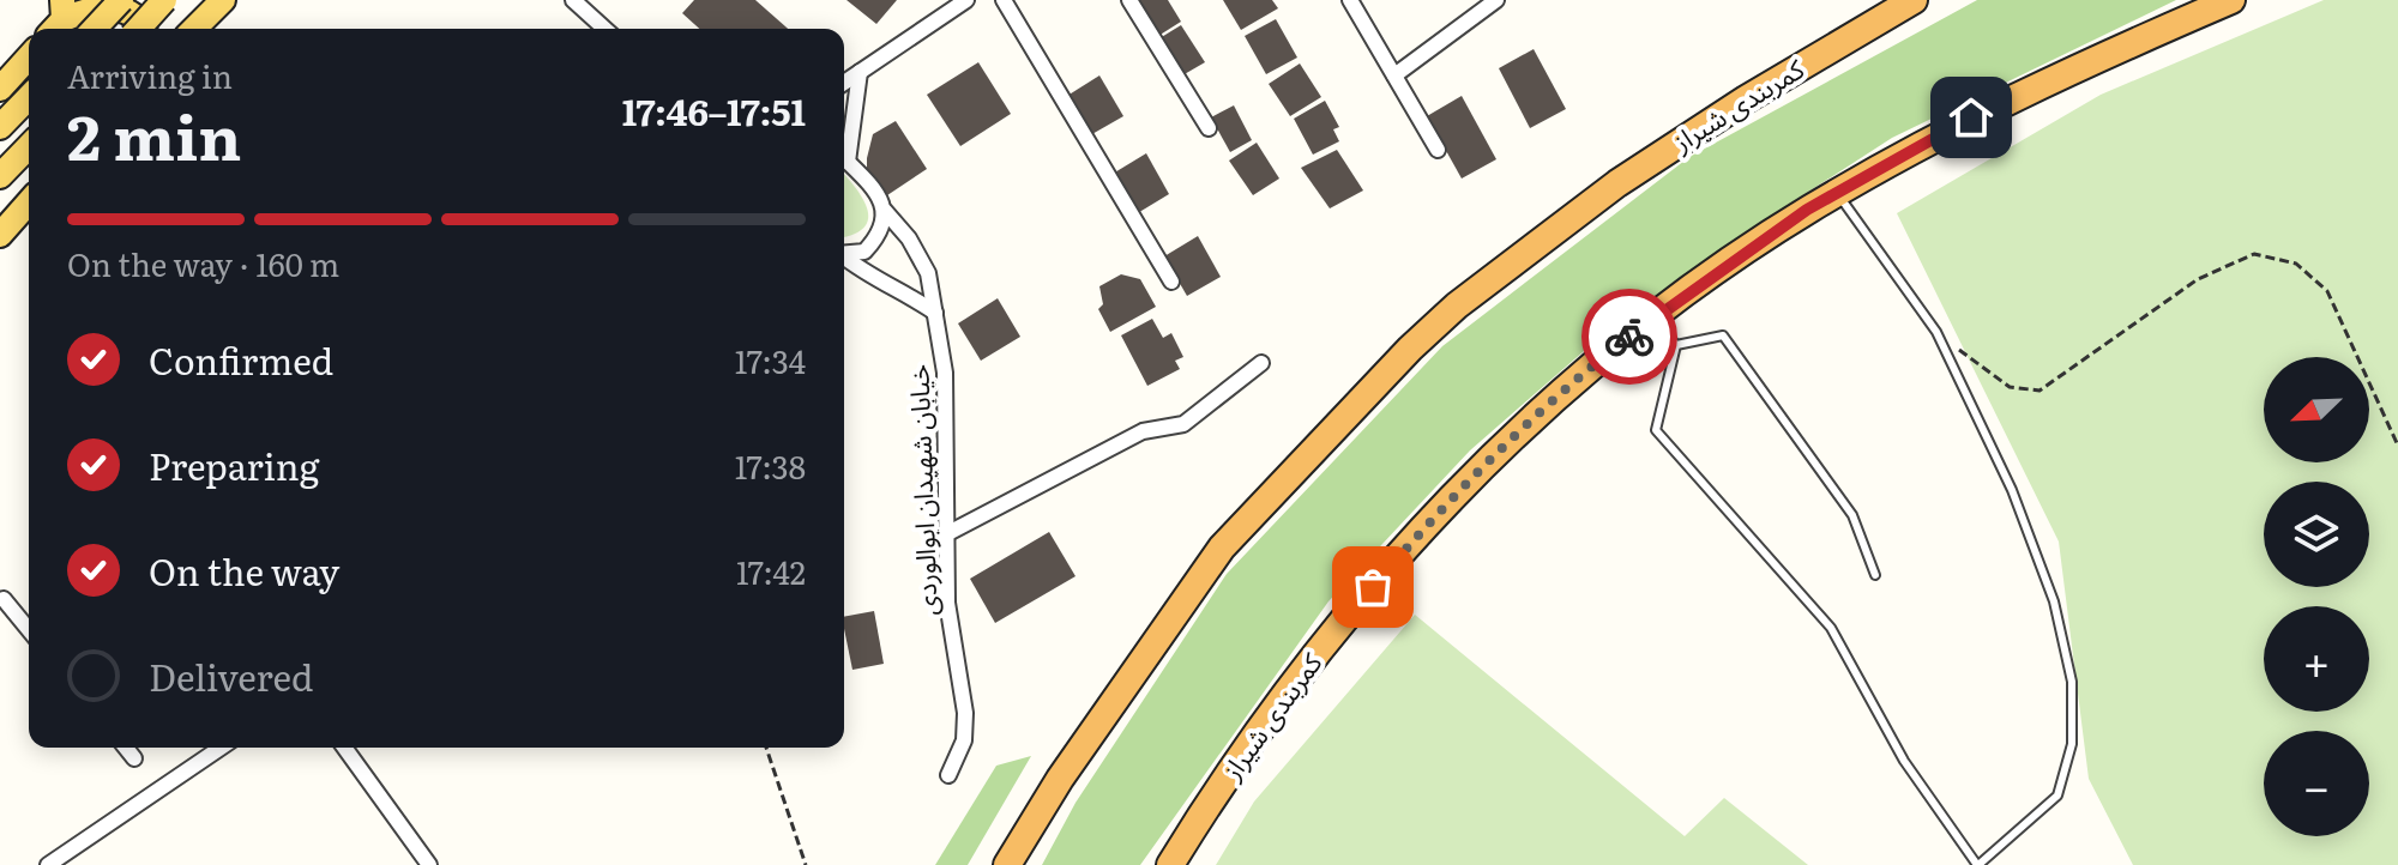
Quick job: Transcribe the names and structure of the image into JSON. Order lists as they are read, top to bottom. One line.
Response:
{"streets":{"highway":["کمربندی شیراز"],"street":["خیابان شهیدان ابوالوردی"]},"north":"bottom left","page":{"heading":["2 min","Arriving in","17:46–17:51"],"bar":"On the way · 160 m","list":[["Confirmed","17:34"],["Preparing","17:38"],["On the way","17:42"],"Delivered"],"map_buttons":["+","−"]}}
